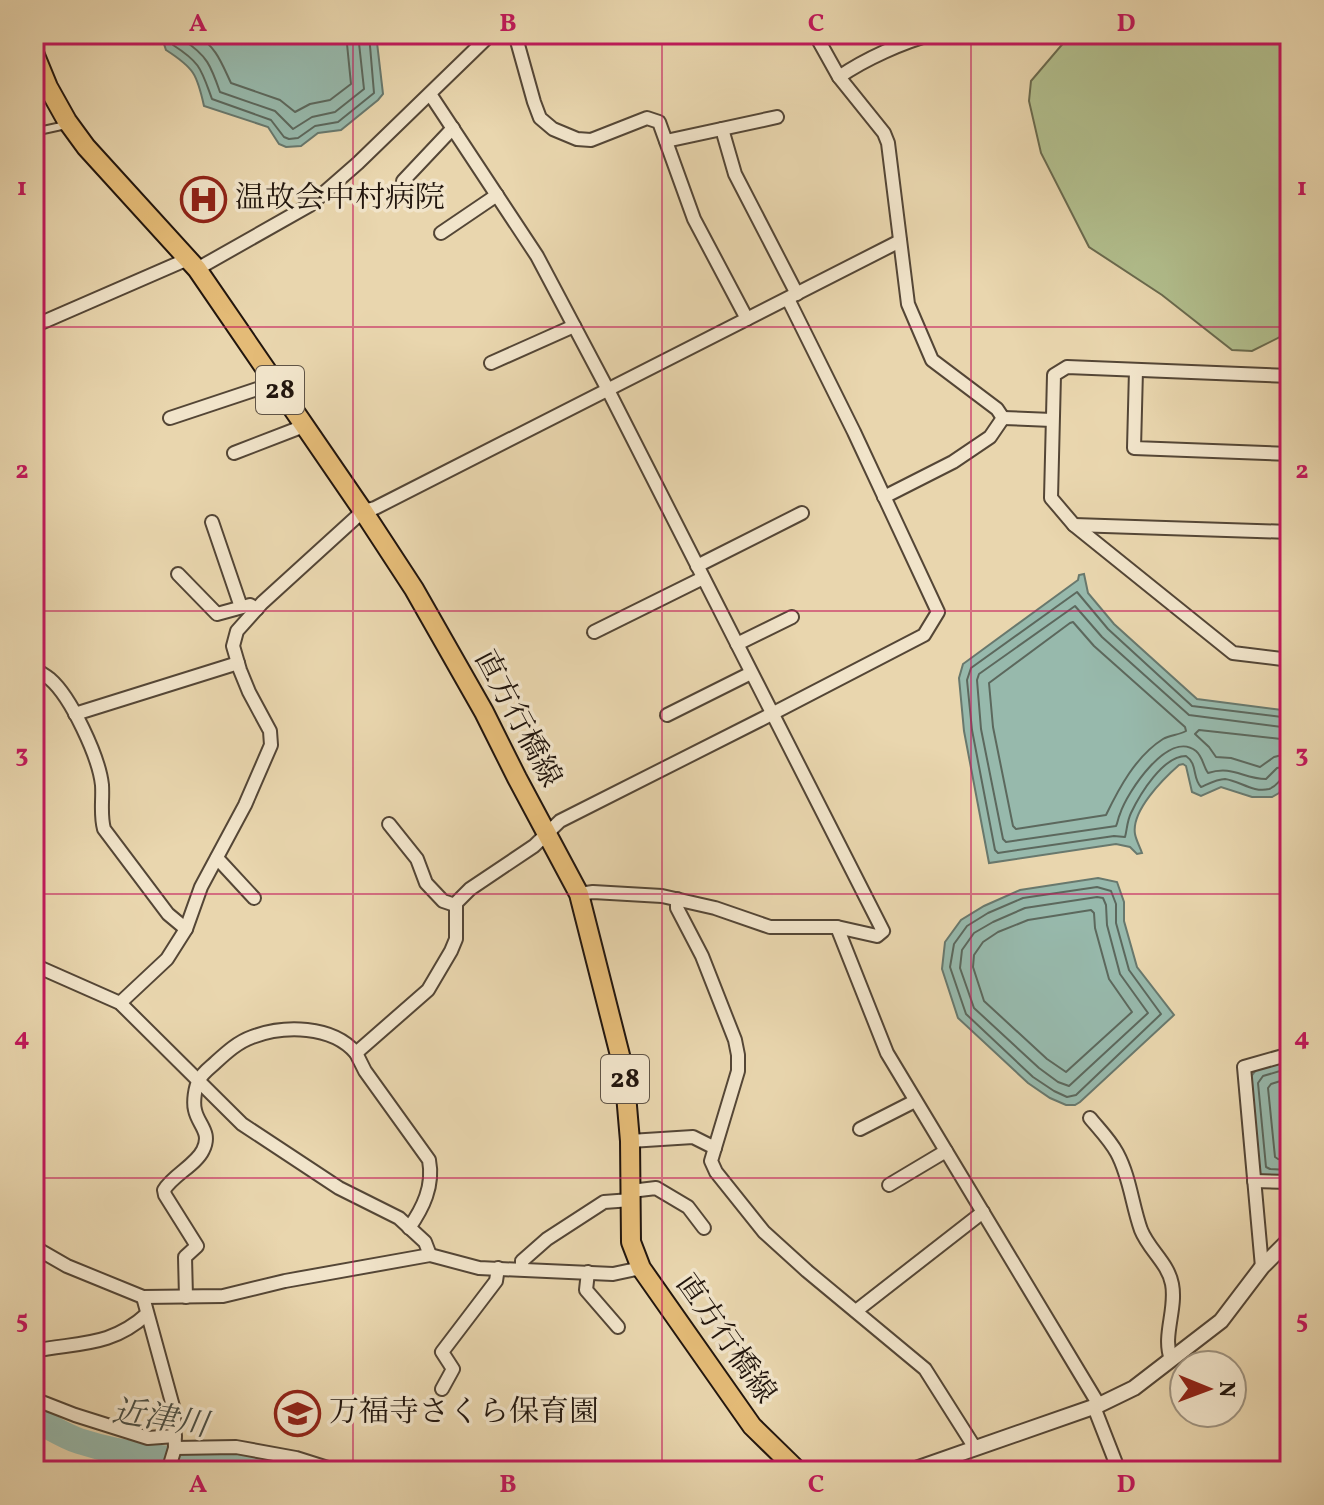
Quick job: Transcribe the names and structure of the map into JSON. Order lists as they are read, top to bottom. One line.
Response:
{"streets":{"main road":["28","直方行橋線"]},"water":["近津川"],"places":{"hospital":["温故会中村病院"],"school or university":["万福寺さくら保育園"]},"north":"right","grid":{"columns":["A","B","C","D"],"rows":["1","2","3","4","5"]}}
